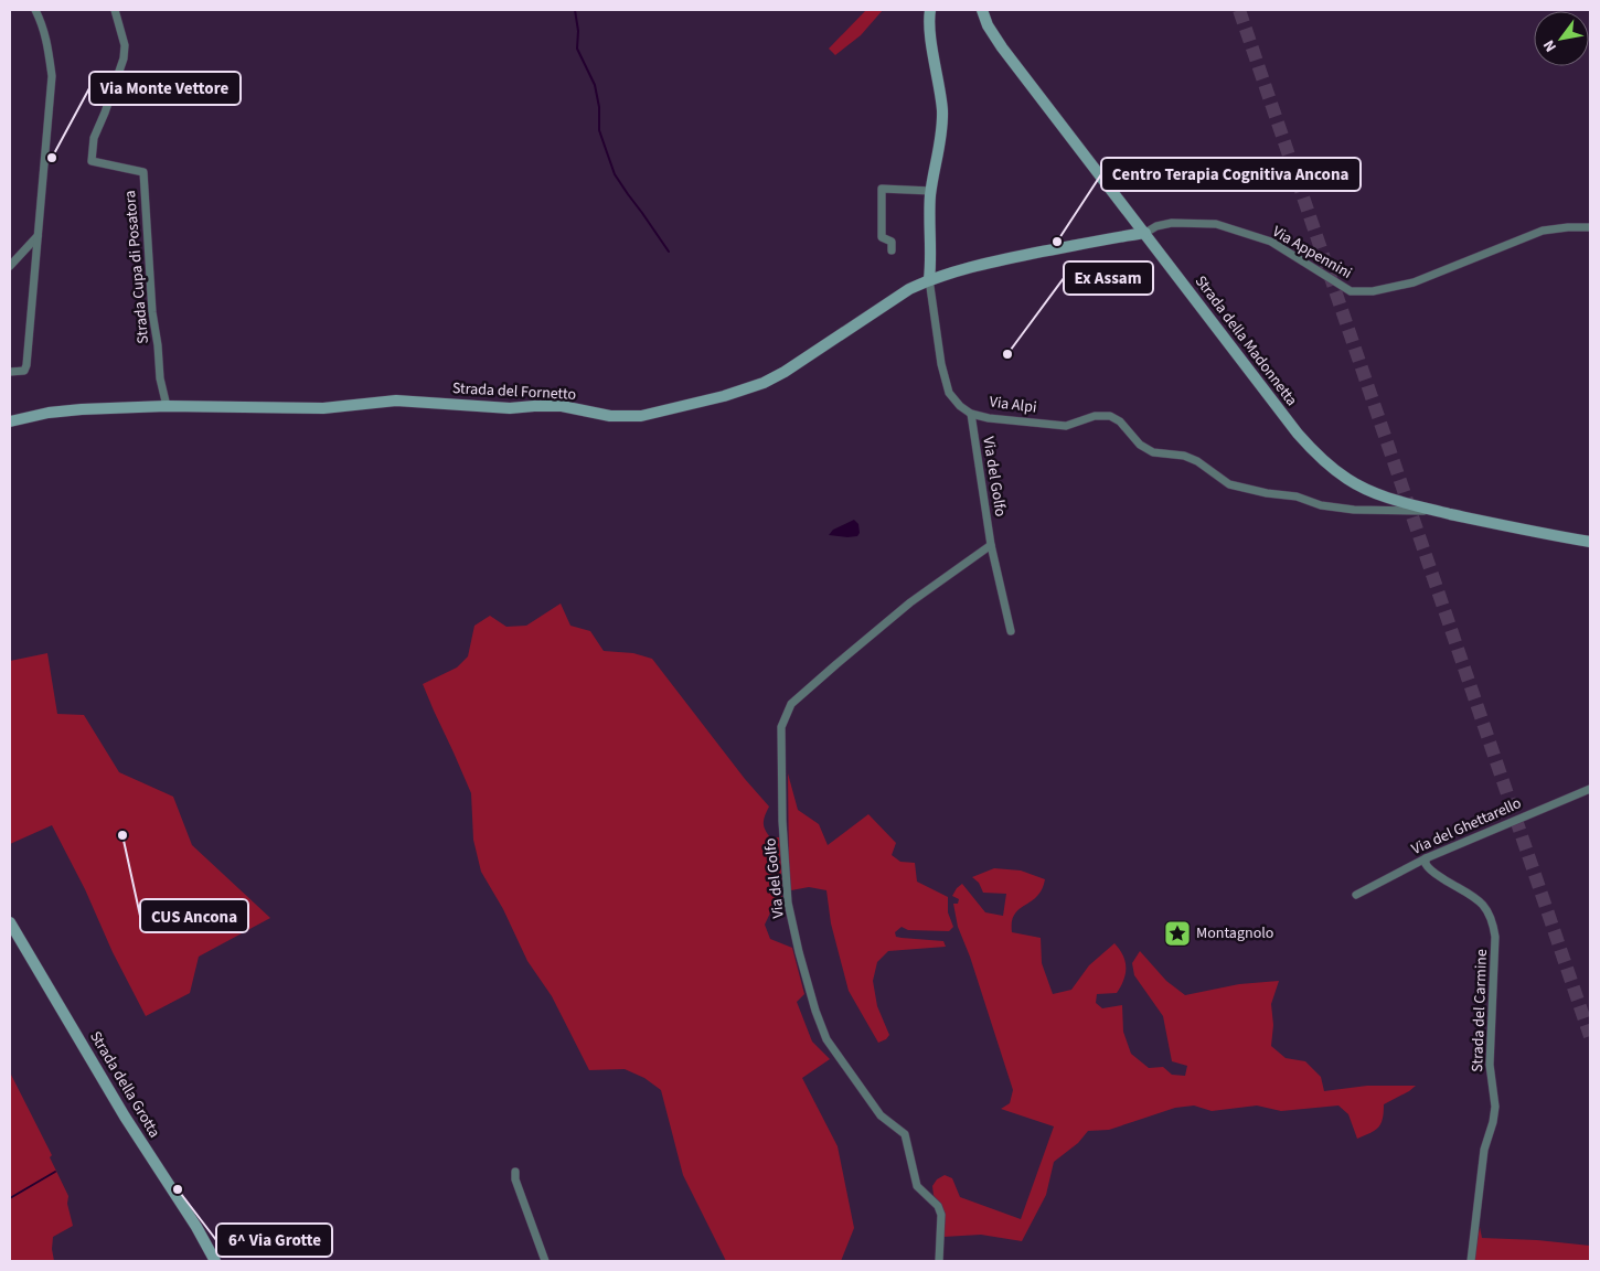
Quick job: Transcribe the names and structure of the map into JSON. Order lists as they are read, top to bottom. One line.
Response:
{"streets":{"street":["Via Appennini","Strada Cupa di Posatora","Strada della Madonnetta","Strada del Fornetto","Via Alpi","Via del Golfo","Via del Ghettarello","Strada del Carmine","Strada della Grotta"]},"crossings":[["Via Appennini","Strada della Madonnetta"],["Via Appennini","Strada del Fornetto"],["Strada Cupa di Posatora","Strada del Fornetto"],["Strada della Madonnetta","Strada del Fornetto"],["Strada della Madonnetta","Via Alpi"],["Strada del Fornetto","Via Alpi"],["Via Alpi","Via del Golfo"],["Via del Ghettarello","Strada del Carmine"]],"places":{"other":["Via Monte Vettore","Centro Terapia Cognitiva Ancona","Ex Assam","CUS Ancona","6^ Via Grotte"],"place":["Montagnolo"]},"north":"bottom left"}
